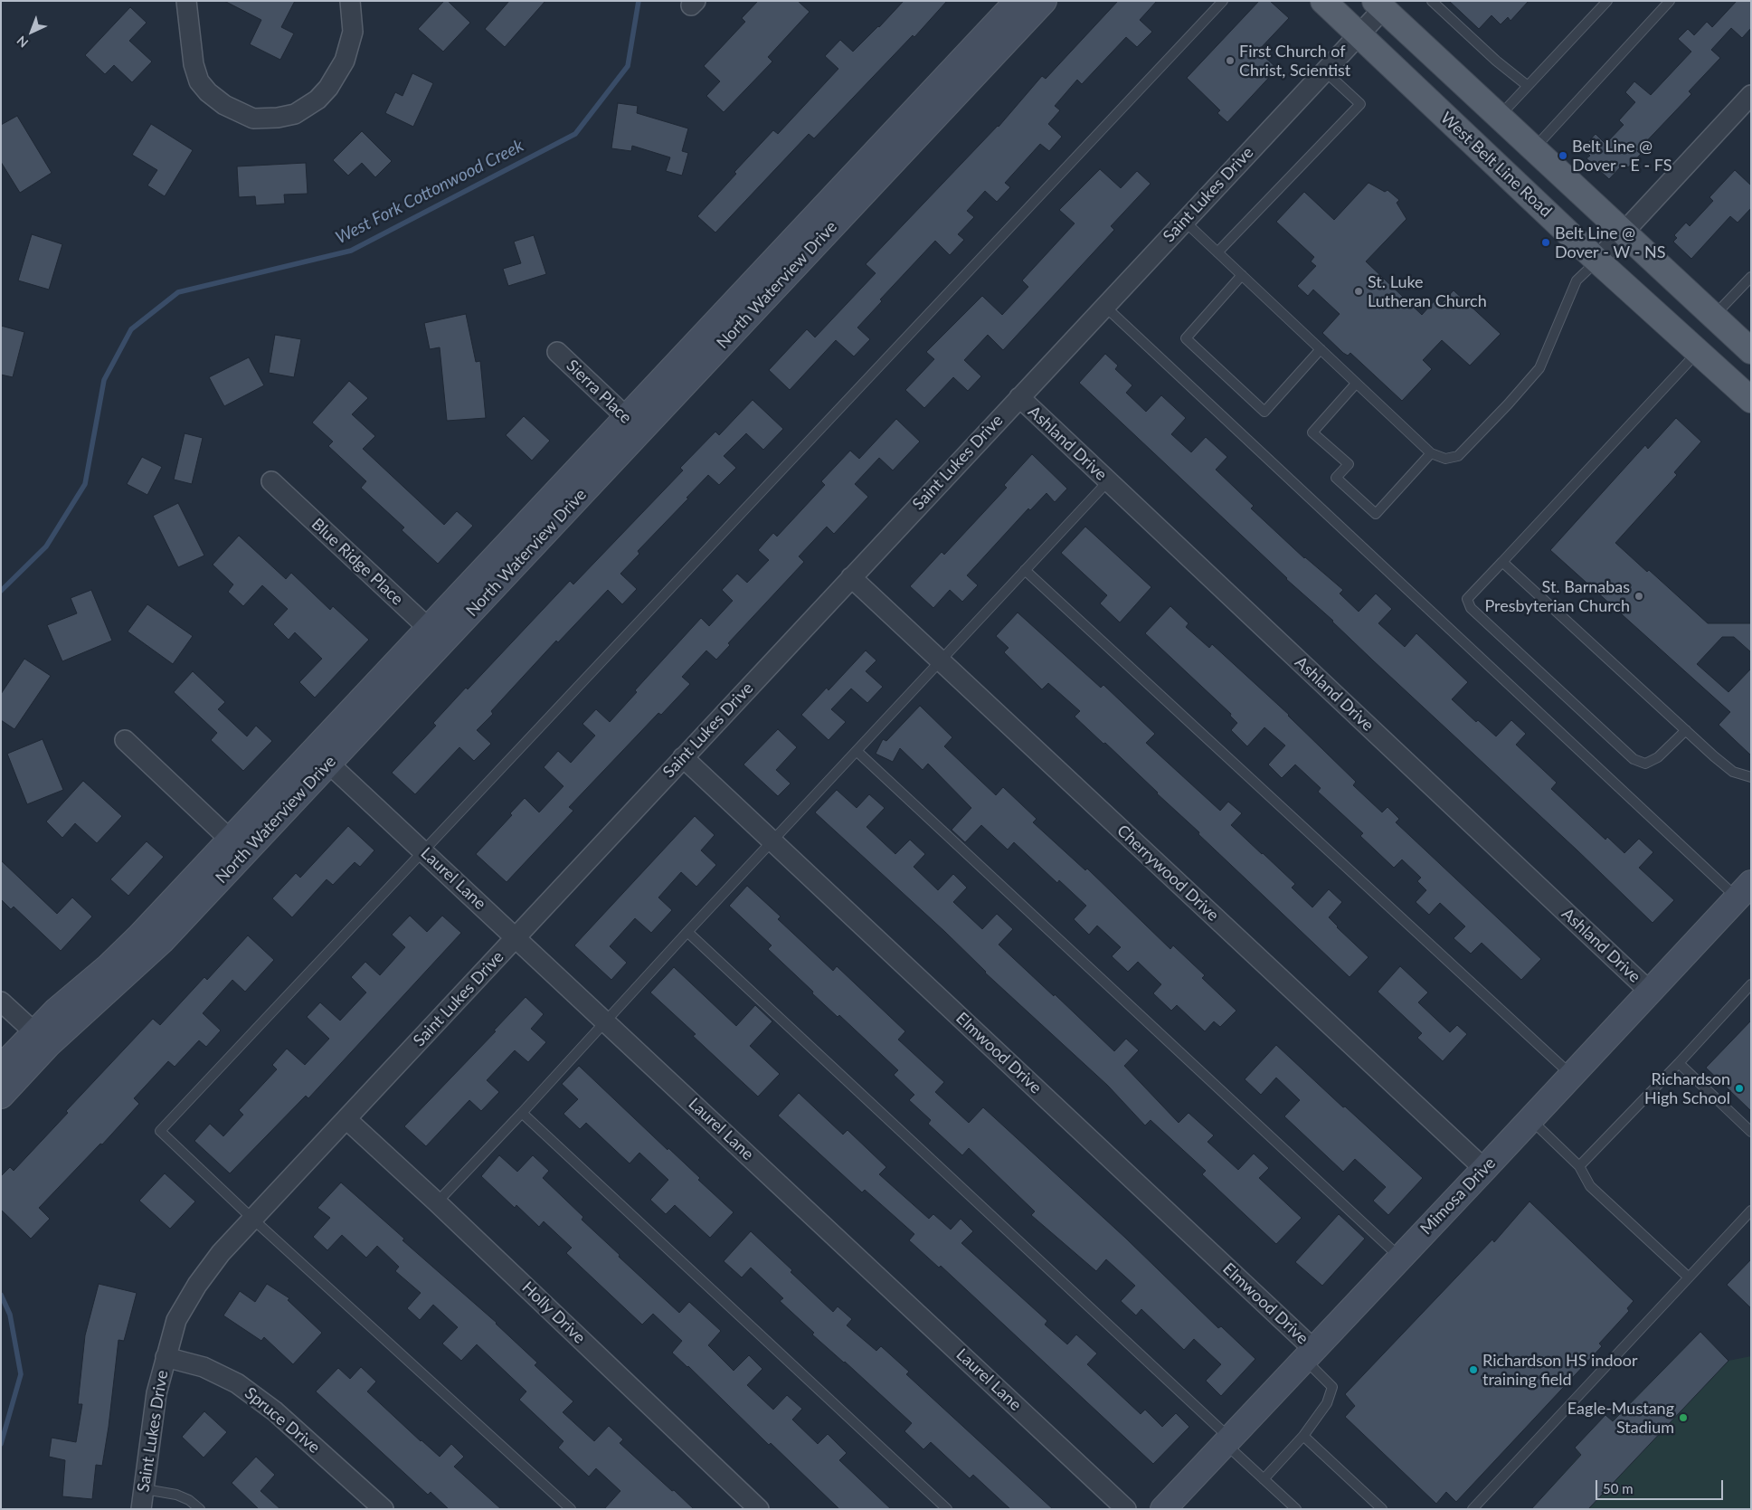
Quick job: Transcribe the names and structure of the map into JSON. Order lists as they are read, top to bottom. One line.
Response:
{"streets":{"main road":["West Belt Line Road"],"street":["Saint Lukes Drive","North Waterview Drive","Sierra Place","Ashland Drive","Blue Ridge Place","Cherrywood Drive","Laurel Lane","Elmwood Drive","Mimosa Drive","Holly Drive","Spruce Drive"]},"crossings":[["West Belt Line Road","Saint Lukes Drive"],["Saint Lukes Drive","Ashland Drive"],["Saint Lukes Drive","Cherrywood Drive"],["Saint Lukes Drive","Laurel Lane"],["Saint Lukes Drive","Elmwood Drive"],["Saint Lukes Drive","Holly Drive"],["Saint Lukes Drive","Spruce Drive"],["North Waterview Drive","Sierra Place"],["North Waterview Drive","Blue Ridge Place"],["North Waterview Drive","Laurel Lane"],["Ashland Drive","Mimosa Drive"],["Cherrywood Drive","Mimosa Drive"],["Elmwood Drive","Mimosa Drive"]],"water":["West Fork Cottonwood Creek"],"places":["First Church of Christ, Scientist","Belt Line @ Dover - E - FS","Belt Line @ Dover - W - NS","St. Luke Lutheran Church","St. Barnabas Presbyterian Church","Richardson High School","Richardson HS indoor training field","Eagle-Mustang Stadium"],"scale_bar":"50 m","north":"bottom left"}
